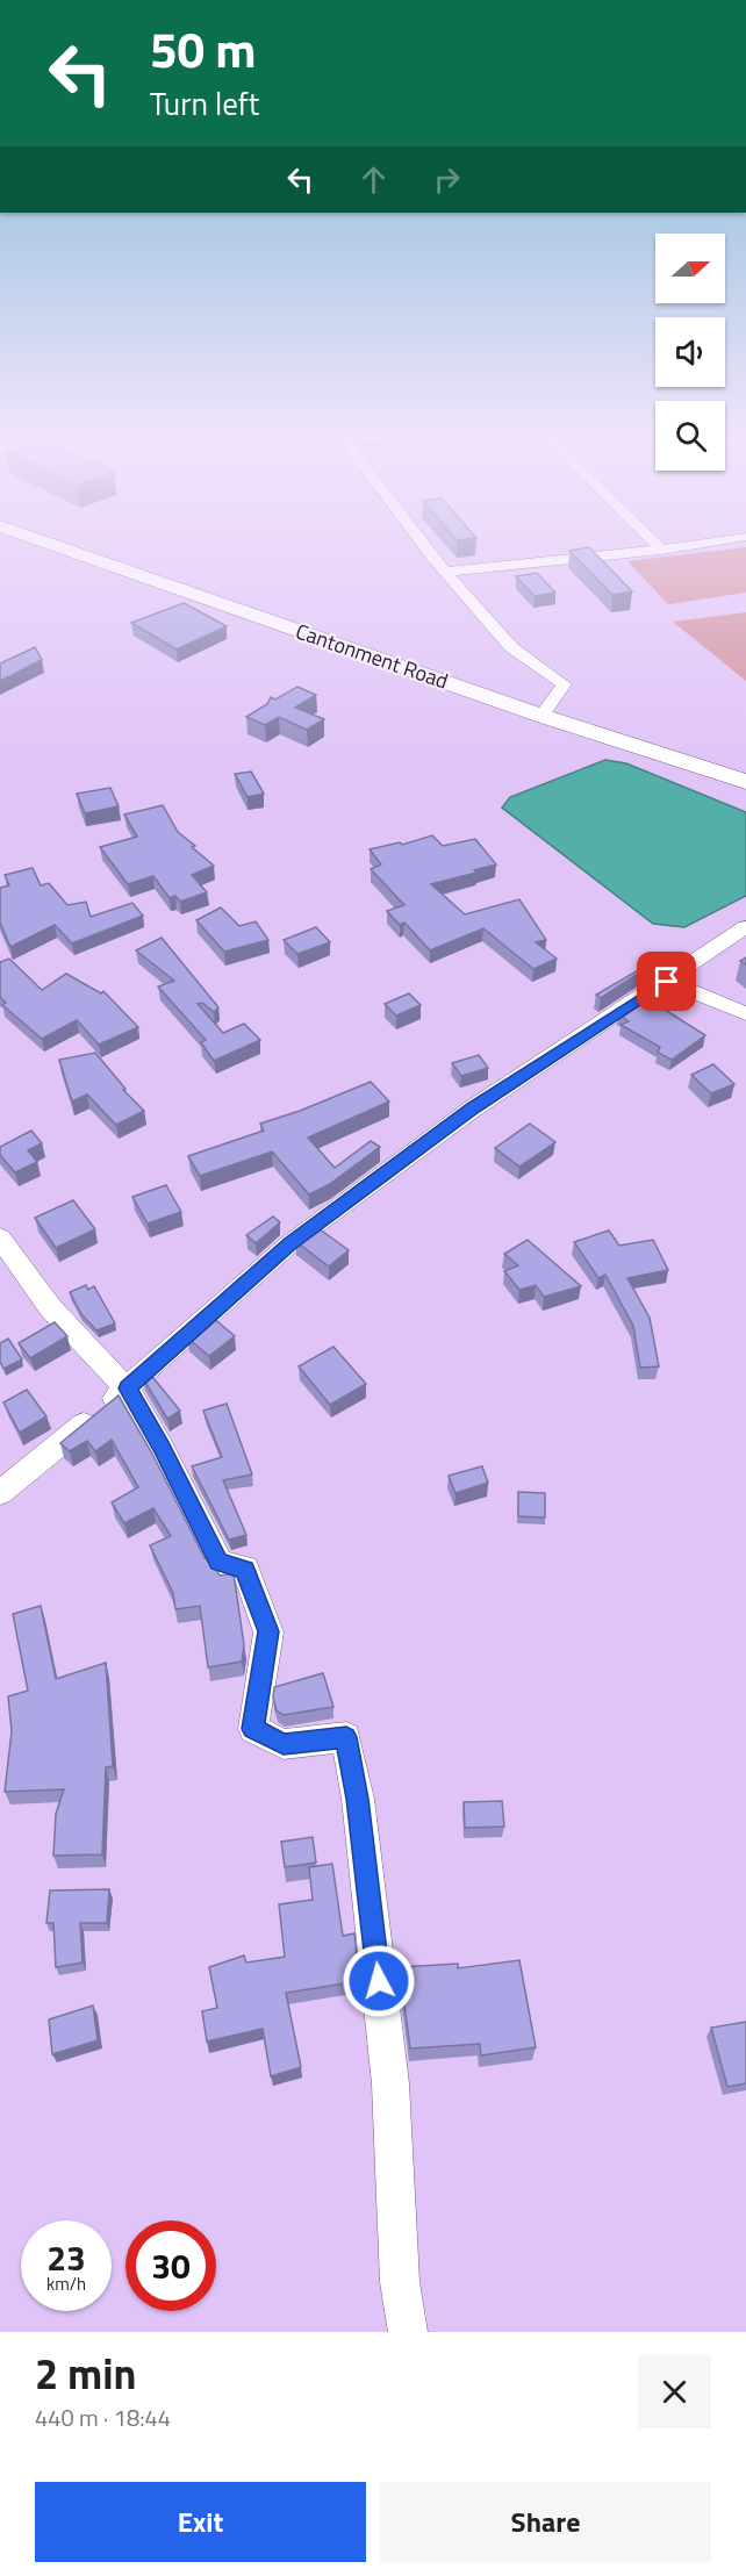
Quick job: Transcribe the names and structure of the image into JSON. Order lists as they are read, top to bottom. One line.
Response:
{"streets":{"street":["Cantonment Road"]},"north":"right","page":{"turn":["50 m","Turn left"],"speed":"23 km/h","limit":"30","heading":["2 min","440 m · 18:44"],"buttons":["Exit","Share"]}}
